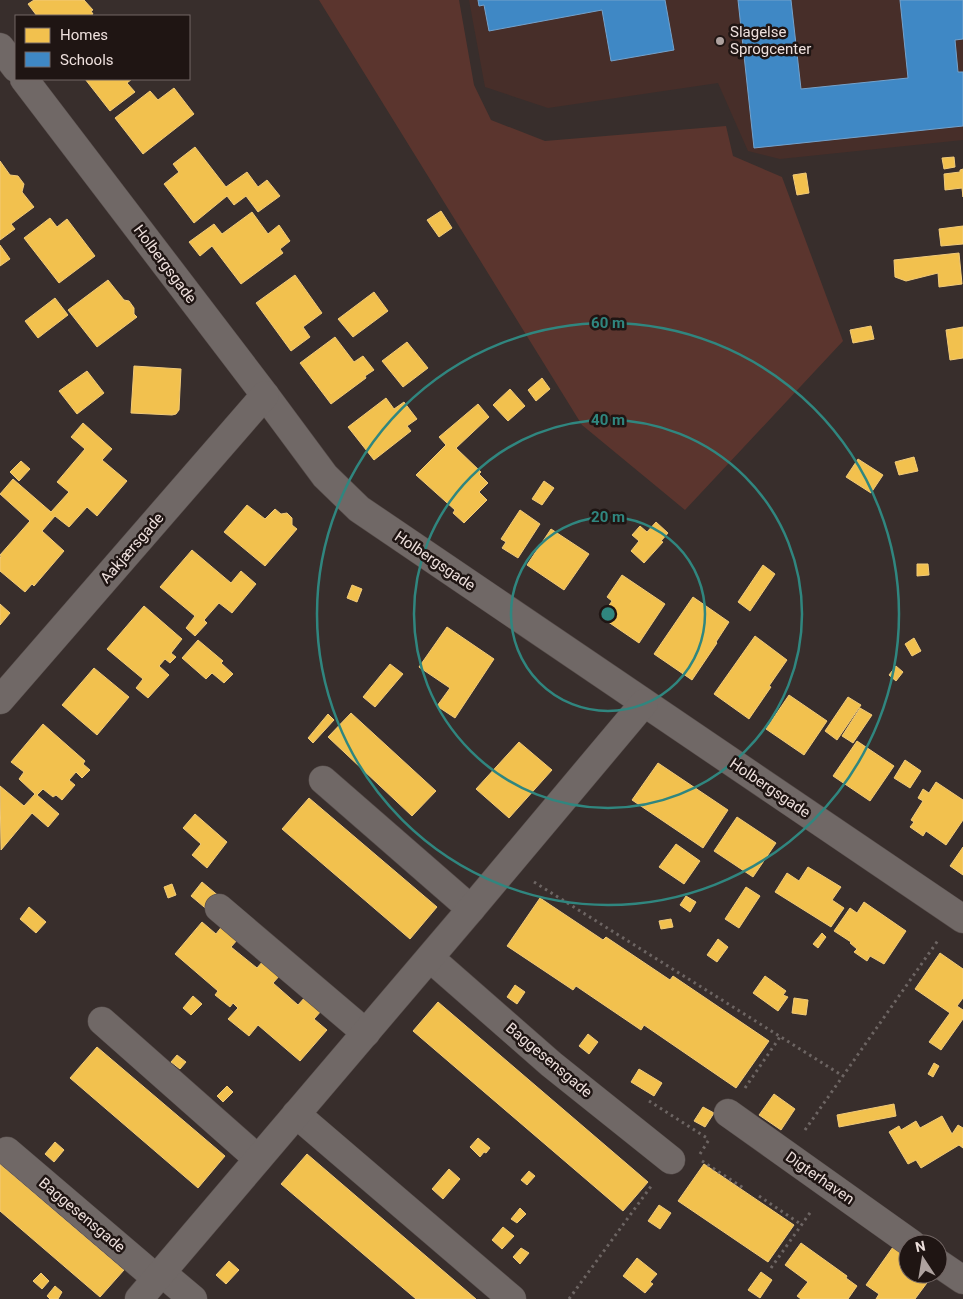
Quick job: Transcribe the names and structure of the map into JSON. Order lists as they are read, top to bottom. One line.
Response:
{"streets":{"street":["Holbergsgade","Aakjærsgade","Baggesensgade","Digterhaven"]},"crossings":[["Holbergsgade","Aakjærsgade"]],"places":["Slagelse Sprogcenter"],"legend":["Homes","Schools"],"north":"top","rings":["60 m","40 m","20 m"]}
